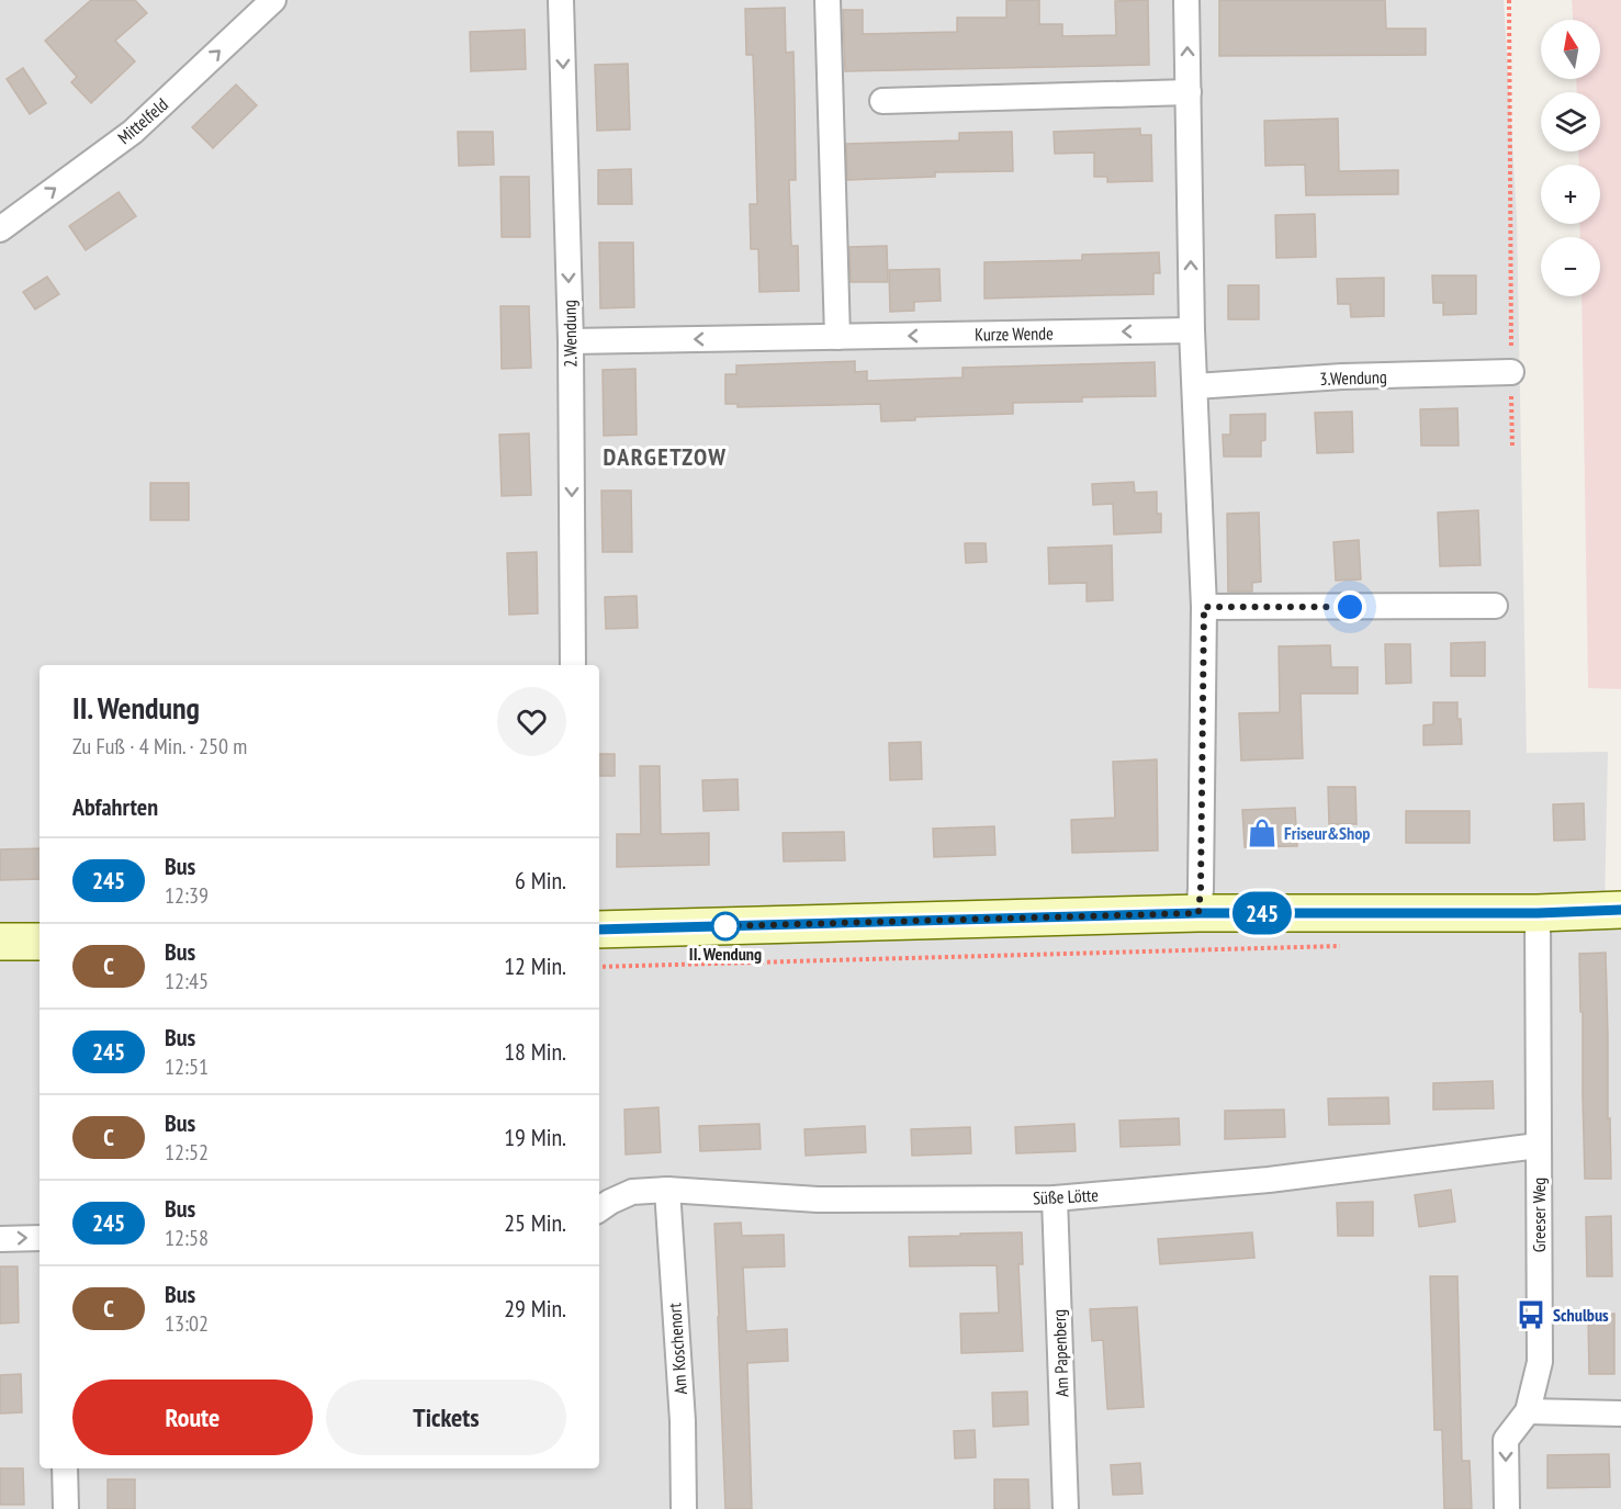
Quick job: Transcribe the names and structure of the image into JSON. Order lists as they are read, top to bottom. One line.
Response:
{"streets":{"street":["Mittelfeld","2.Wendung","Kurze Wende","3.Wendung","Süße Lötte","Greeser Weg","Am Koschenort","Am Papenberg"]},"crossings":[["2.Wendung","Kurze Wende"],["Süße Lötte","Greeser Weg"],["Süße Lötte","Am Koschenort"],["Süße Lötte","Am Papenberg"]],"one_way":["Mittelfeld","2.Wendung","Kurze Wende"],"districts":["DARGETZOW"],"places":{"shop":["Friseur&Shop"],"other":["II. Wendung"],"bus stop":["Schulbus"]},"lines":["bus line 245"],"north":"top","page":{"on_map":"245","map_buttons":["+","−"],"heading":[["II. Wendung","Zu Fuß · 4 Min. · 250 m"],"Abfahrten"],"list":[{"mark":"245","name":"Bus","note":"12:39","value":"6 Min."},{"mark":"C","name":"Bus","note":"12:45","value":"12 Min."},{"mark":"245","name":"Bus","note":"12:51","value":"18 Min."},{"mark":"C","name":"Bus","note":"12:52","value":"19 Min."},{"mark":"245","name":"Bus","note":"12:58","value":"25 Min."},{"mark":"C","name":"Bus","note":"13:02","value":"29 Min."}],"buttons":["Route","Tickets"]}}
